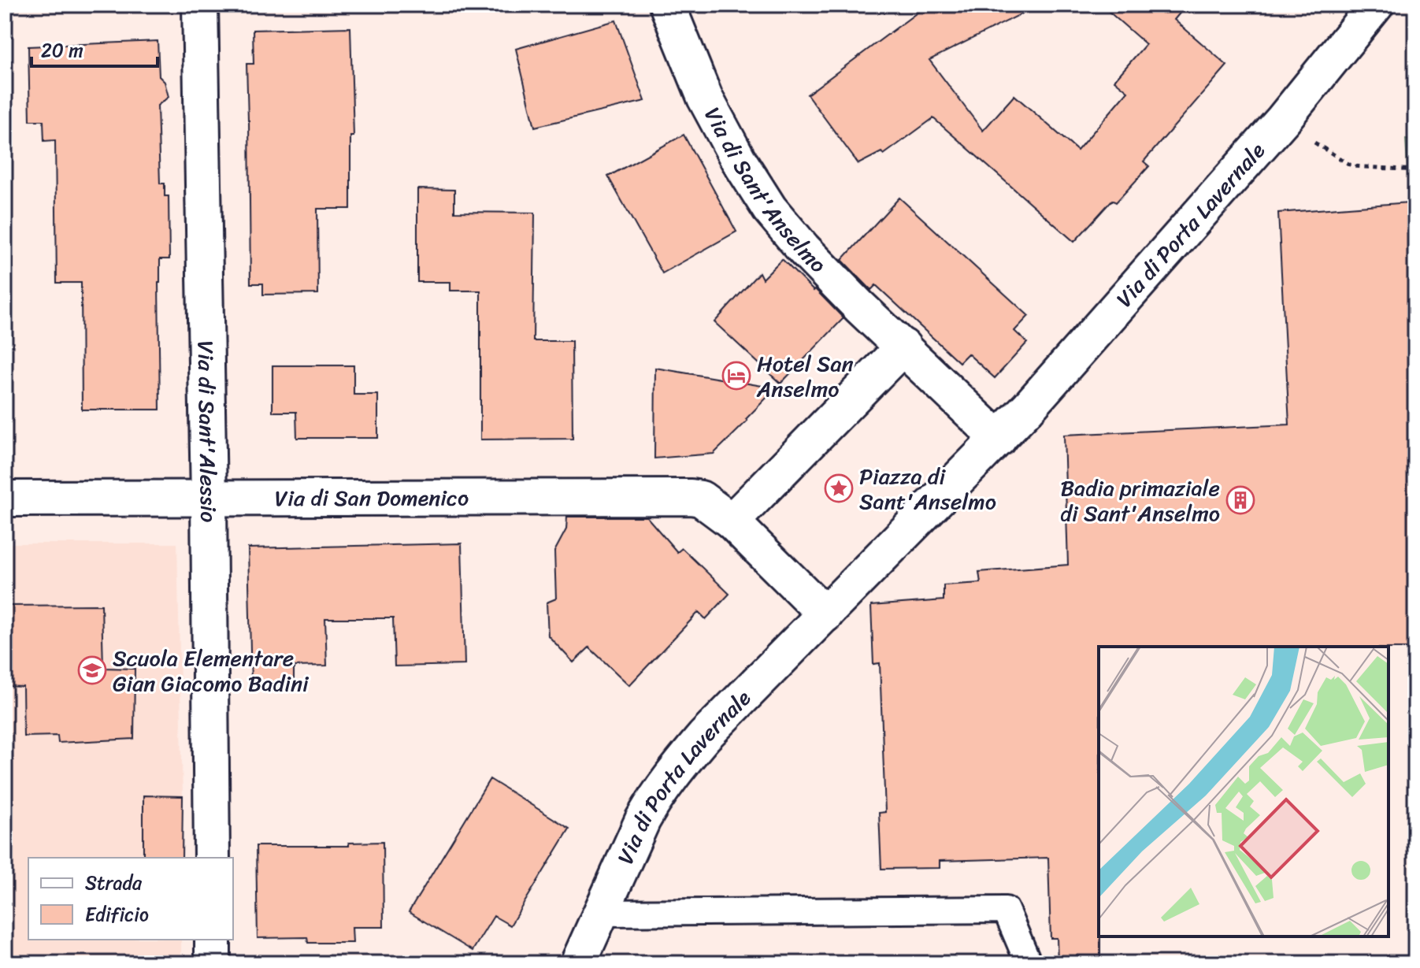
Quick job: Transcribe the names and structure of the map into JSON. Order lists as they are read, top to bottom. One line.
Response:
{"streets":{"street":["Via di Sant'Anselmo","Via di Porta Lavernale","Via di Sant'Alessio","Via di San Domenico"]},"crossings":[["Via di Sant'Alessio","Via di San Domenico"]],"places":{"hotel":["Hotel San Anselmo"],"place":["Piazza di Sant'Anselmo"],"building":["Badia primaziale di Sant'Anselmo"],"school or university":["Scuola Elementare Gian Giacomo Badini"]},"legend":["Strada","Edificio"],"scale_bar":"20 m"}
